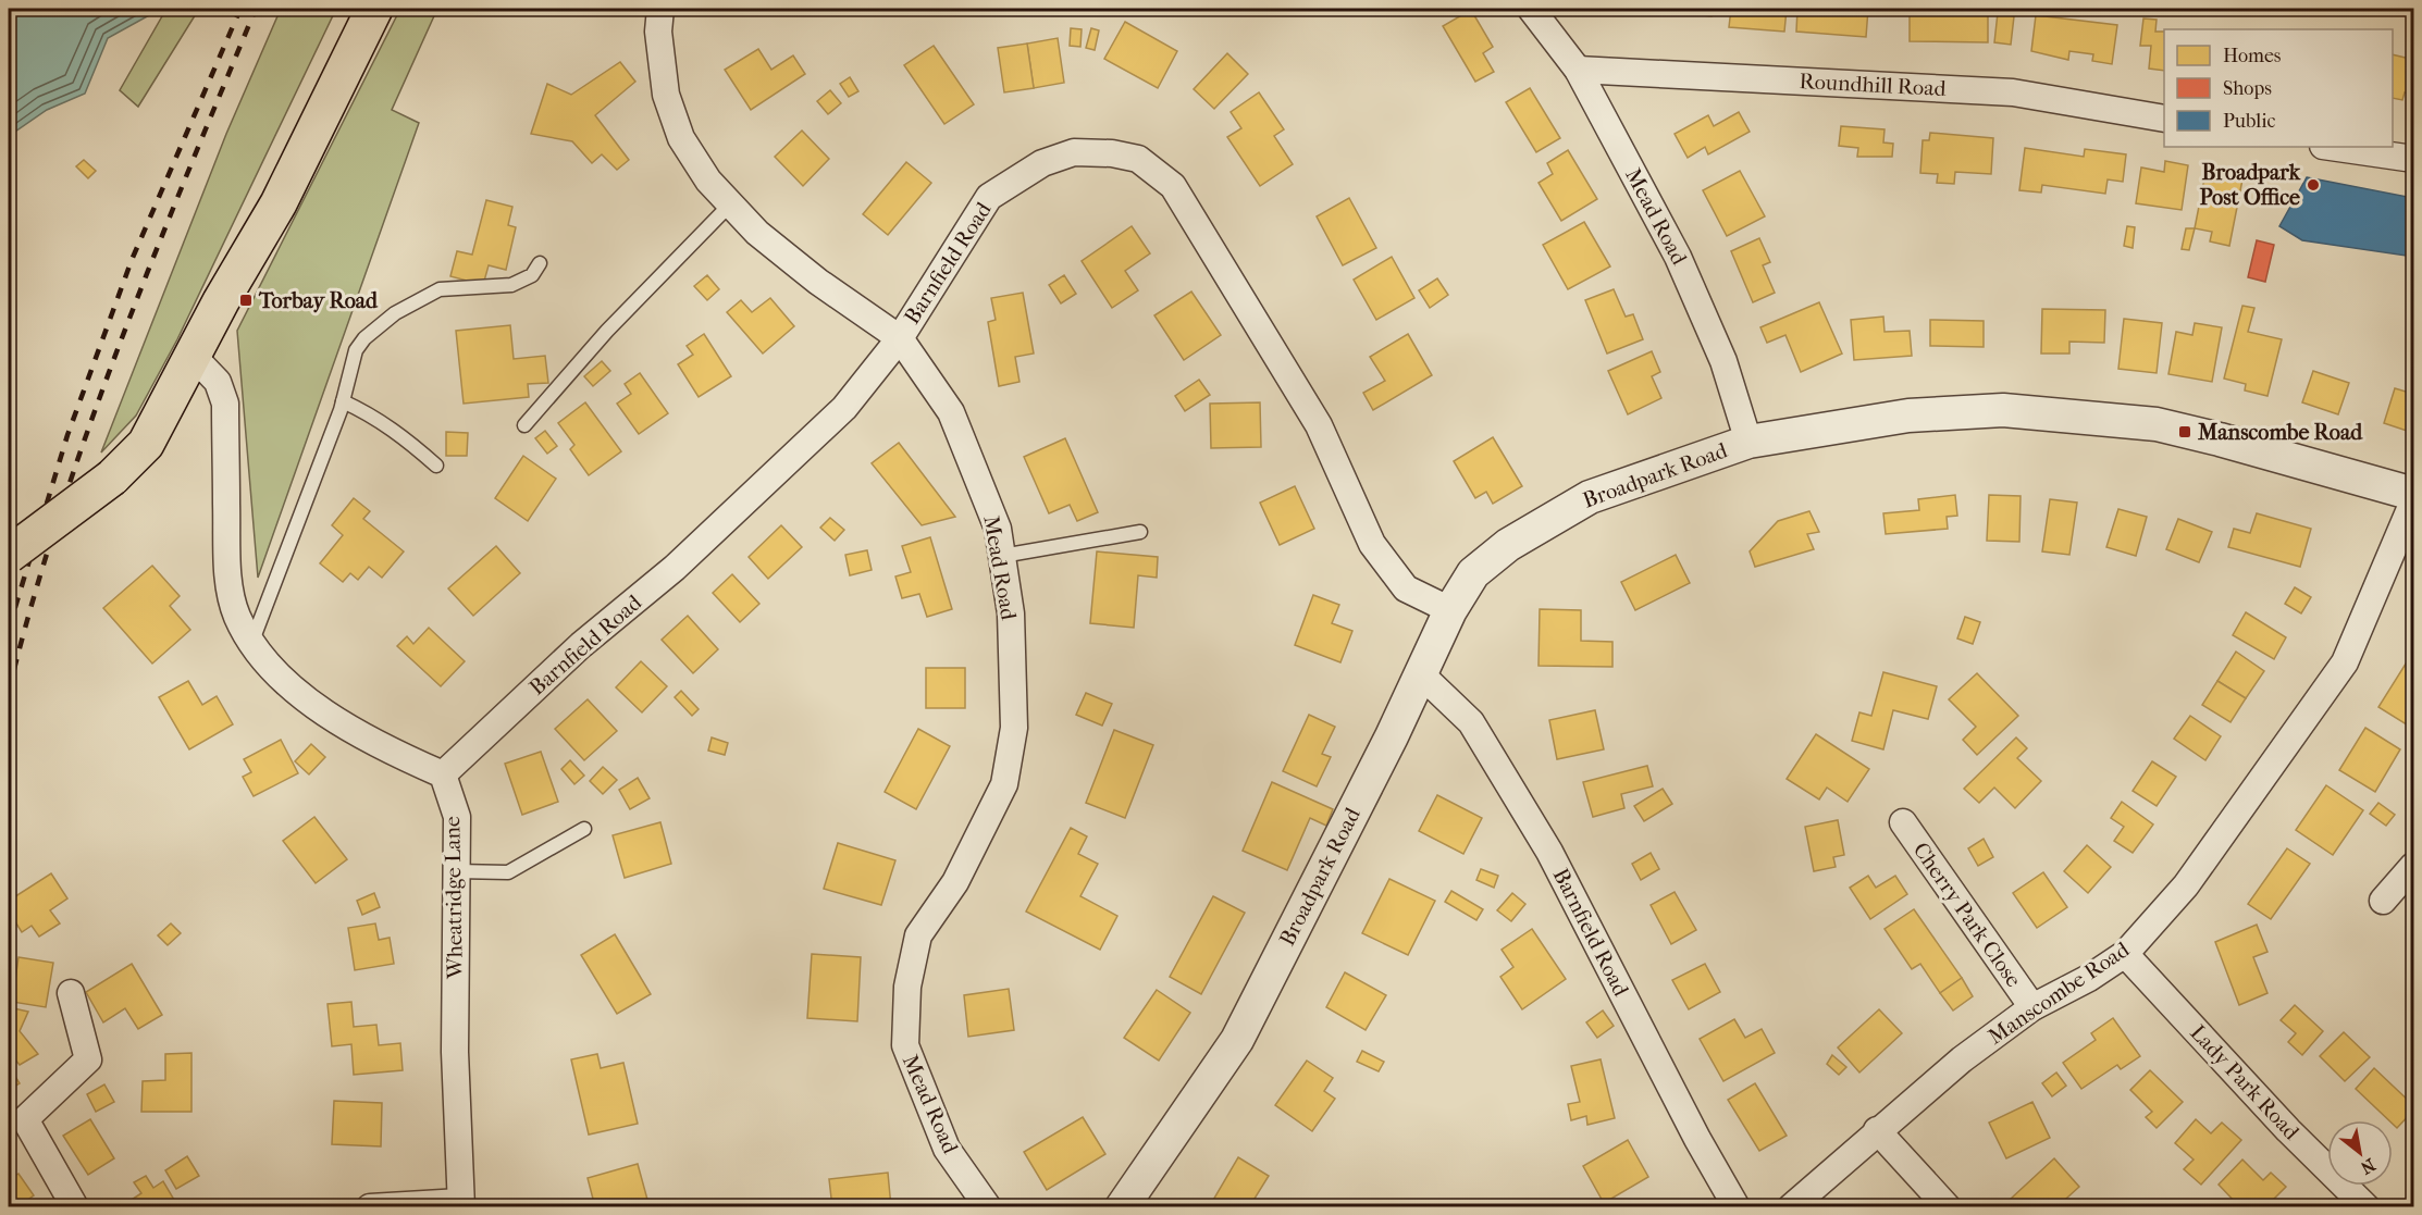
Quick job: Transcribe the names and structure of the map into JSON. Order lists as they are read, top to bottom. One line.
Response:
{"streets":{"street":["Roundhill Road","Mead Road","Barnfield Road","Broadpark Road","Wheatridge Lane","Cherry Park Close","Manscombe Road","Lady Park Road"]},"crossings":[["Roundhill Road","Mead Road"],["Mead Road","Barnfield Road"],["Mead Road","Broadpark Road"],["Barnfield Road","Broadpark Road"],["Barnfield Road","Wheatridge Lane"],["Cherry Park Close","Manscombe Road"],["Manscombe Road","Lady Park Road"]],"places":{"other":["Broadpark Post Office"],"transit":["Torbay Road","Manscombe Road"]},"legend":["Homes","Shops","Public"],"north":"bottom right"}
